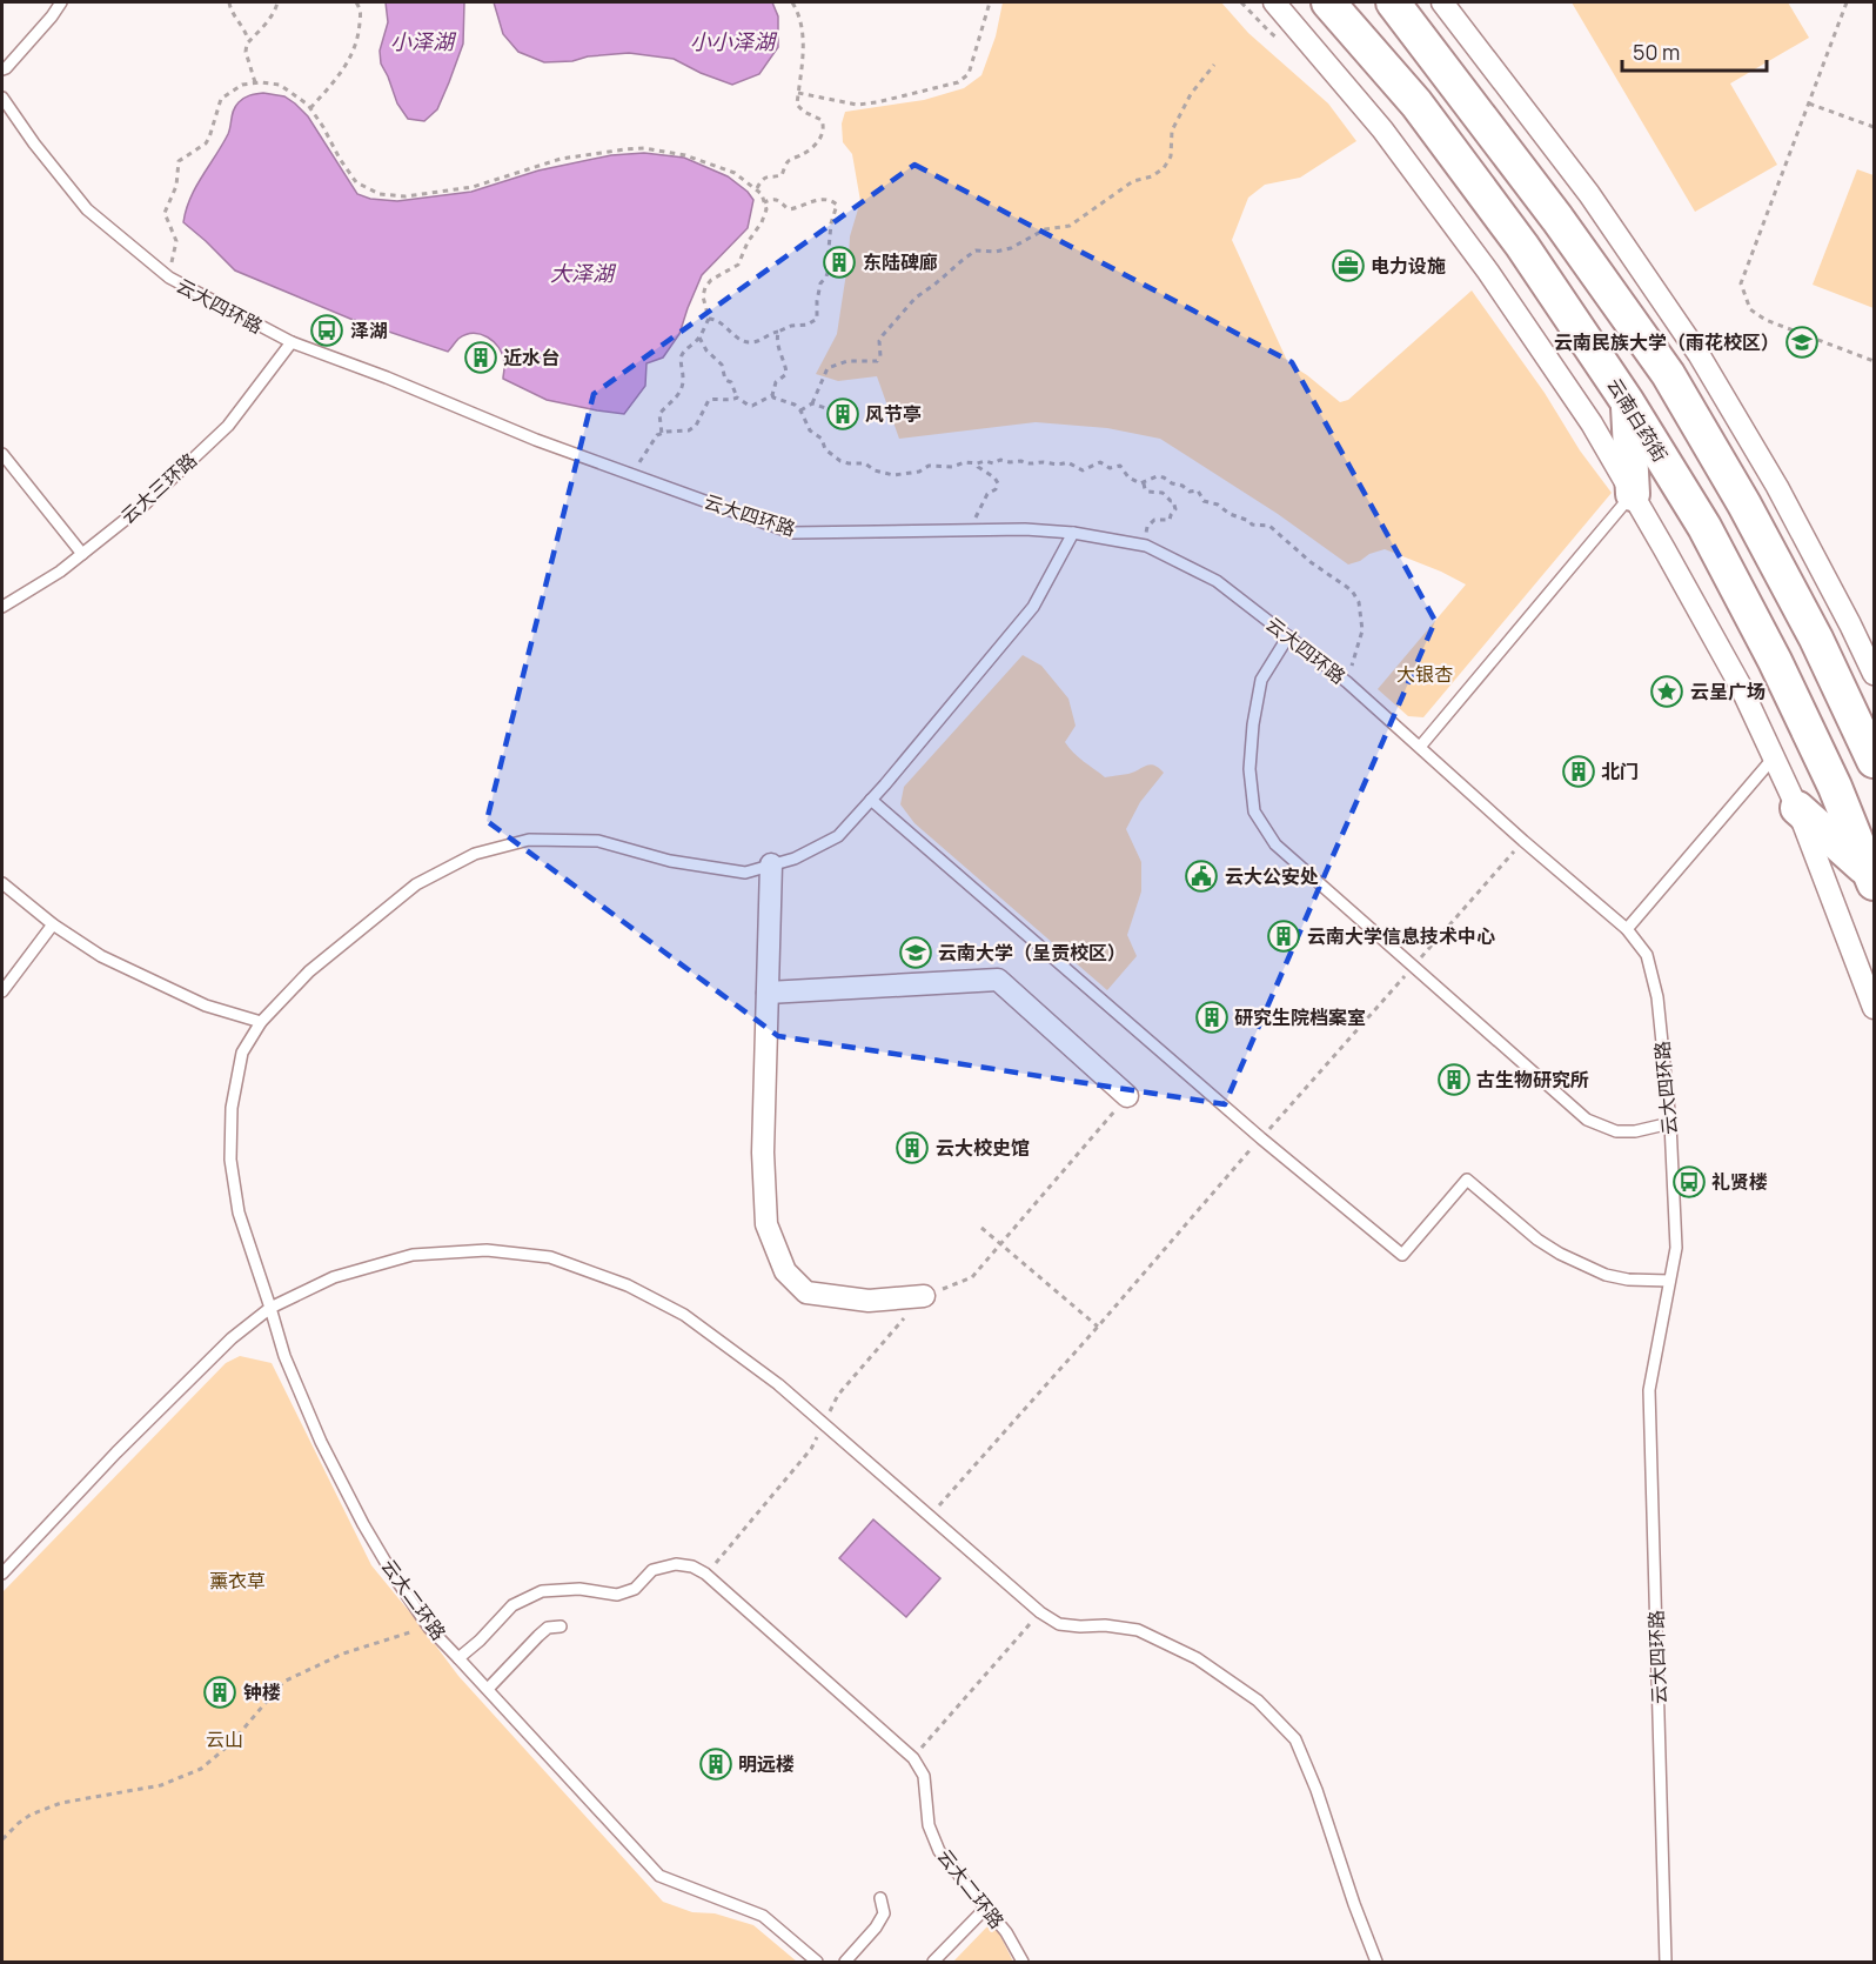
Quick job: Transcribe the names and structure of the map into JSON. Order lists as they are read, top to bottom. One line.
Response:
{"streets":{"main road":["云南白药街"],"lane":["云大四环路","云大三环路","云大二环路"]},"crossings":[["云大四环路","云大三环路"],["云大四环路","云大二环路"]],"water":["小泽湖","小小泽湖","大泽湖"],"parks":["大银杏","薰衣草","云山"],"places":{"building":["东陆碑廊","近水台","风节亭","北门","云南大学信息技术中心","研究生院档案室","古生物研究所","云大校史馆","钟楼","明远楼"],"office":["电力设施"],"bus stop":["泽湖","礼贤楼"],"school or university":["云南民族大学（雨花校区）","云南大学（呈贡校区）"],"place":["云呈广场"],"public building":["云大公安处"]},"scale_bar":"50 m"}
